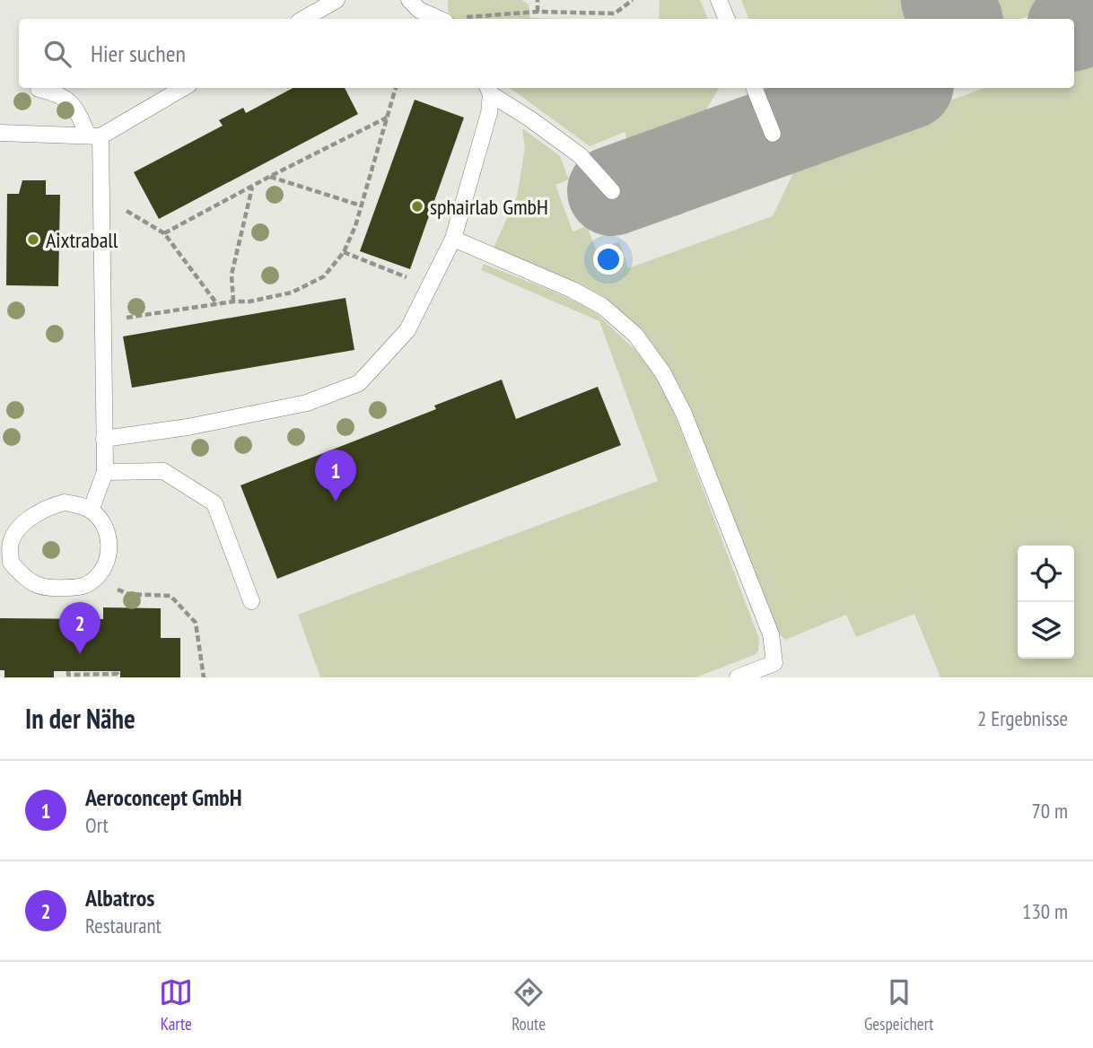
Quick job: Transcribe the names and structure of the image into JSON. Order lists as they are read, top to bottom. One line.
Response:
{"places":["sphairlab GmbH","Aixtraball"],"page":{"search":"Hier suchen","pins":["1","2"],"heading":["In der Nähe","2 Ergebnisse"],"list":[{"mark":"1","name":"Aeroconcept GmbH","note":"Ort","value":"70 m"},{"mark":"2","name":"Albatros","note":"Restaurant","value":"130 m"}],"nav":["Karte","Route","Gespeichert"]}}
